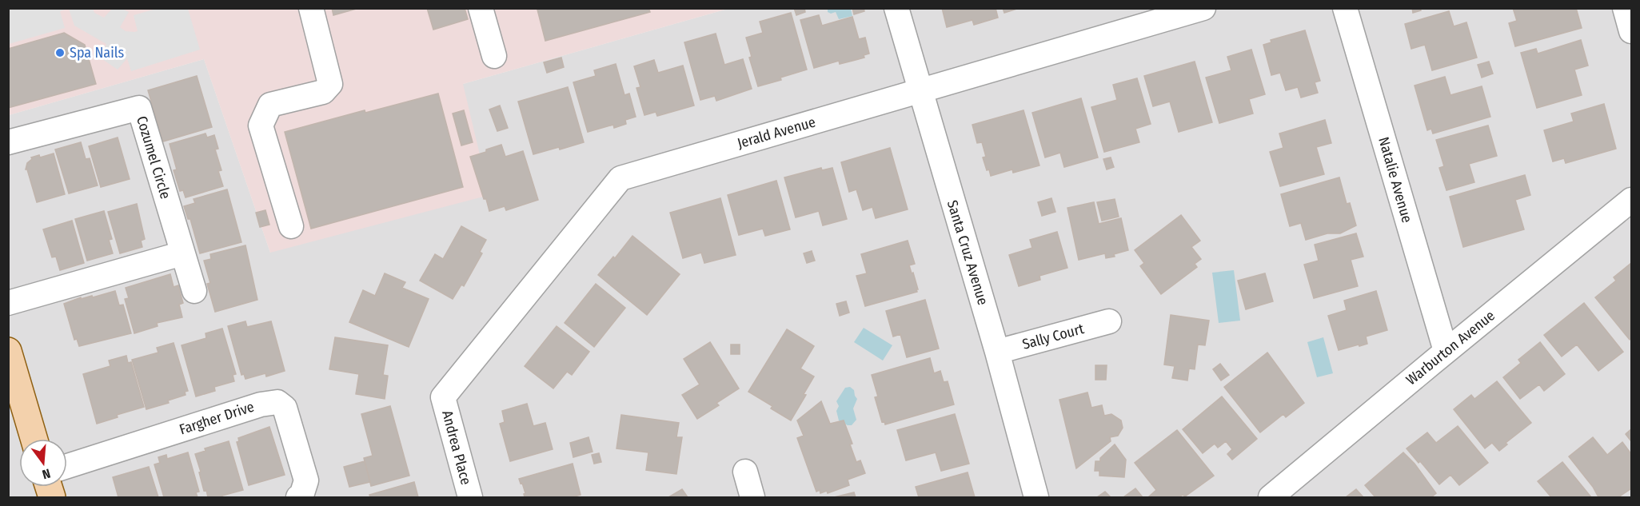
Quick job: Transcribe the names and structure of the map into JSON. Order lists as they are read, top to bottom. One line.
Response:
{"streets":{"street":["Jerald Avenue","Cozumel Circle","Natalie Avenue","Santa Cruz Avenue","Sally Court","Warburton Avenue","Fargher Drive","Andrea Place"]},"crossings":[["Jerald Avenue","Santa Cruz Avenue"],["Jerald Avenue","Andrea Place"],["Natalie Avenue","Warburton Avenue"],["Santa Cruz Avenue","Sally Court"]],"places":["Spa Nails"],"north":"bottom"}
